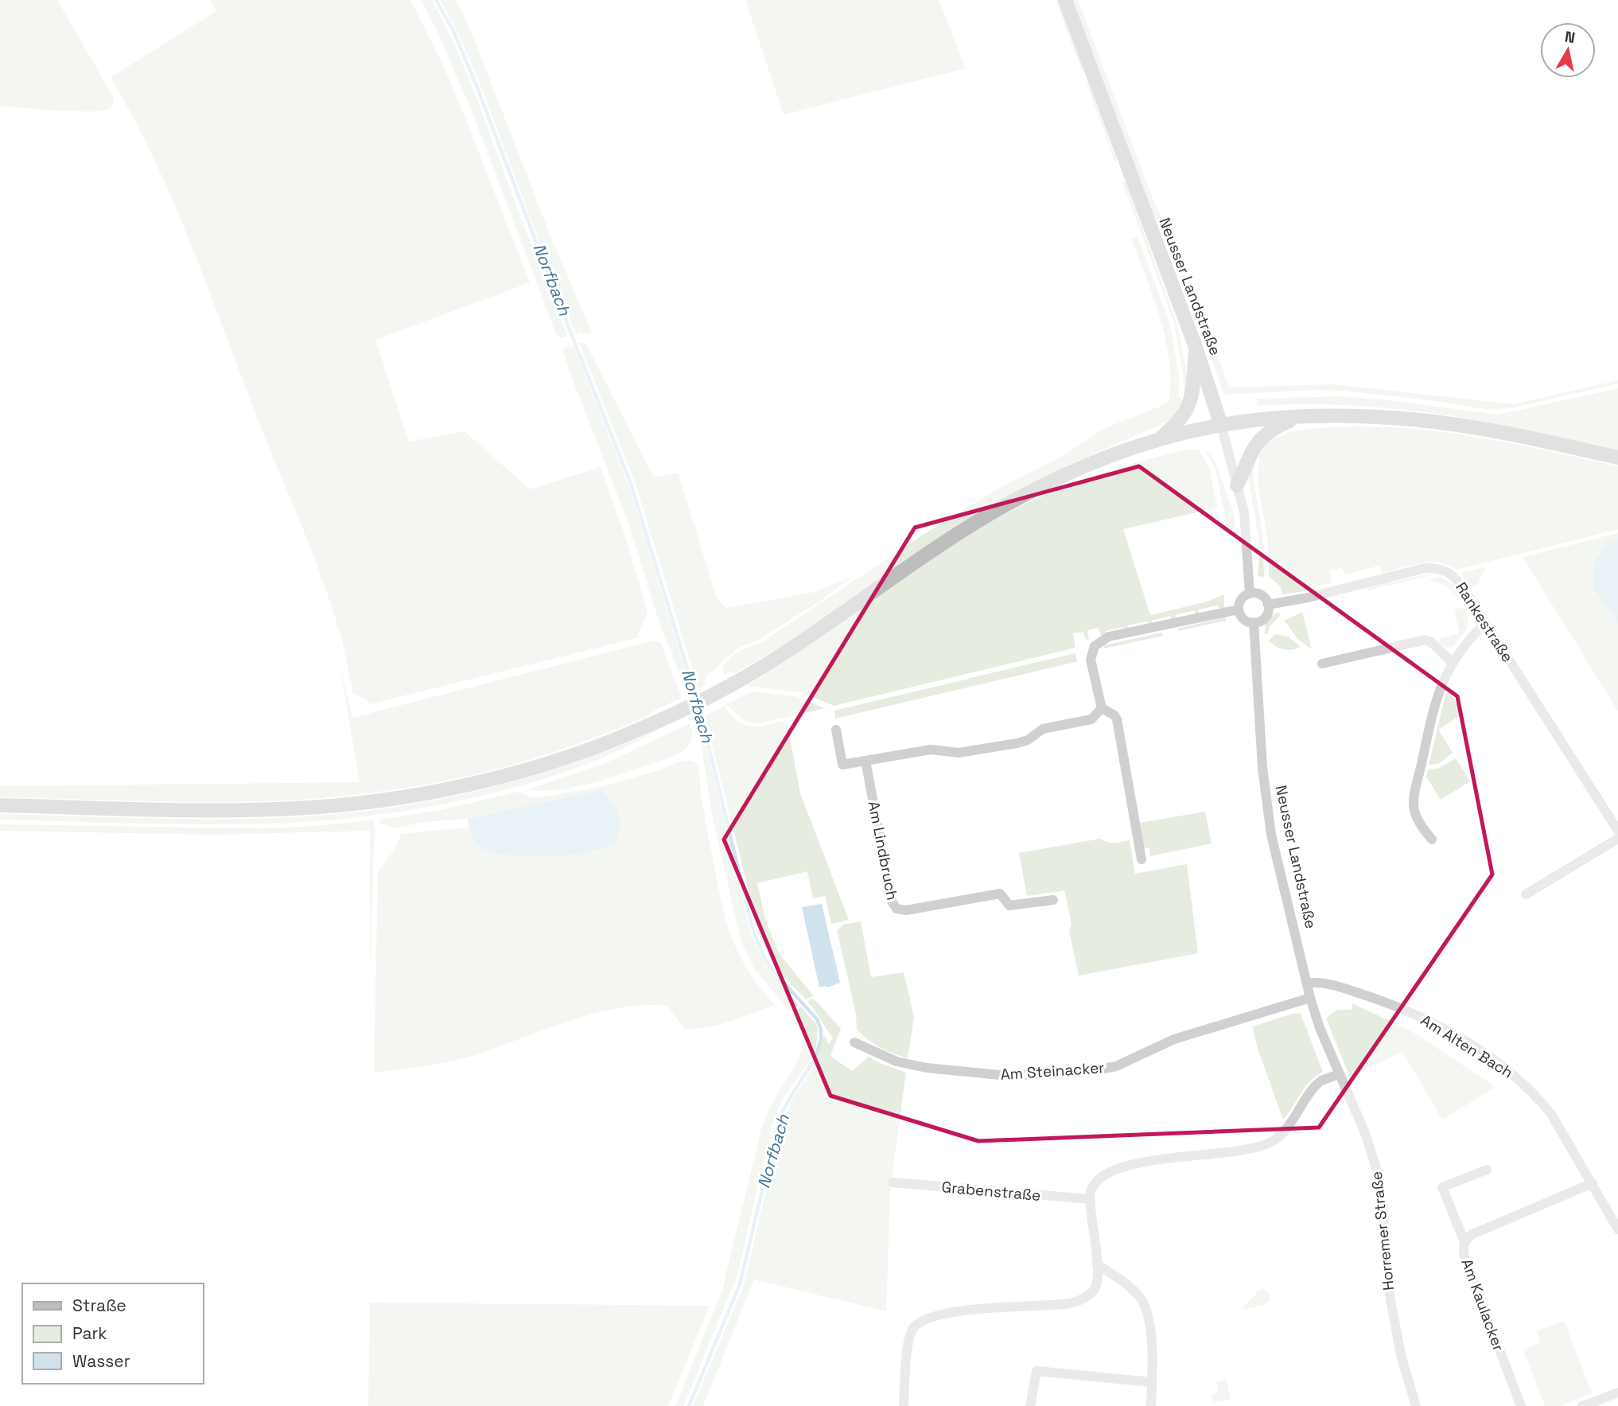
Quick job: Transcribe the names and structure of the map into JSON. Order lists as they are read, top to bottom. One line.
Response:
{"streets":{"main road":["Neusser Landstraße"],"street":["Rankestraße","Am Lindbruch","Am Alten Bach","Am Steinacker","Grabenstraße","Horremer Straße","Am Kaulacker"]},"crossings":[["Neusser Landstraße","Rankestraße"],["Neusser Landstraße","Am Alten Bach"],["Neusser Landstraße","Am Steinacker"],["Neusser Landstraße","Horremer Straße"],["Am Alten Bach","Am Kaulacker"],["Am Steinacker","Horremer Straße"]],"water":["Norfbach"],"legend":["Straße","Park","Wasser"],"north":"top"}
